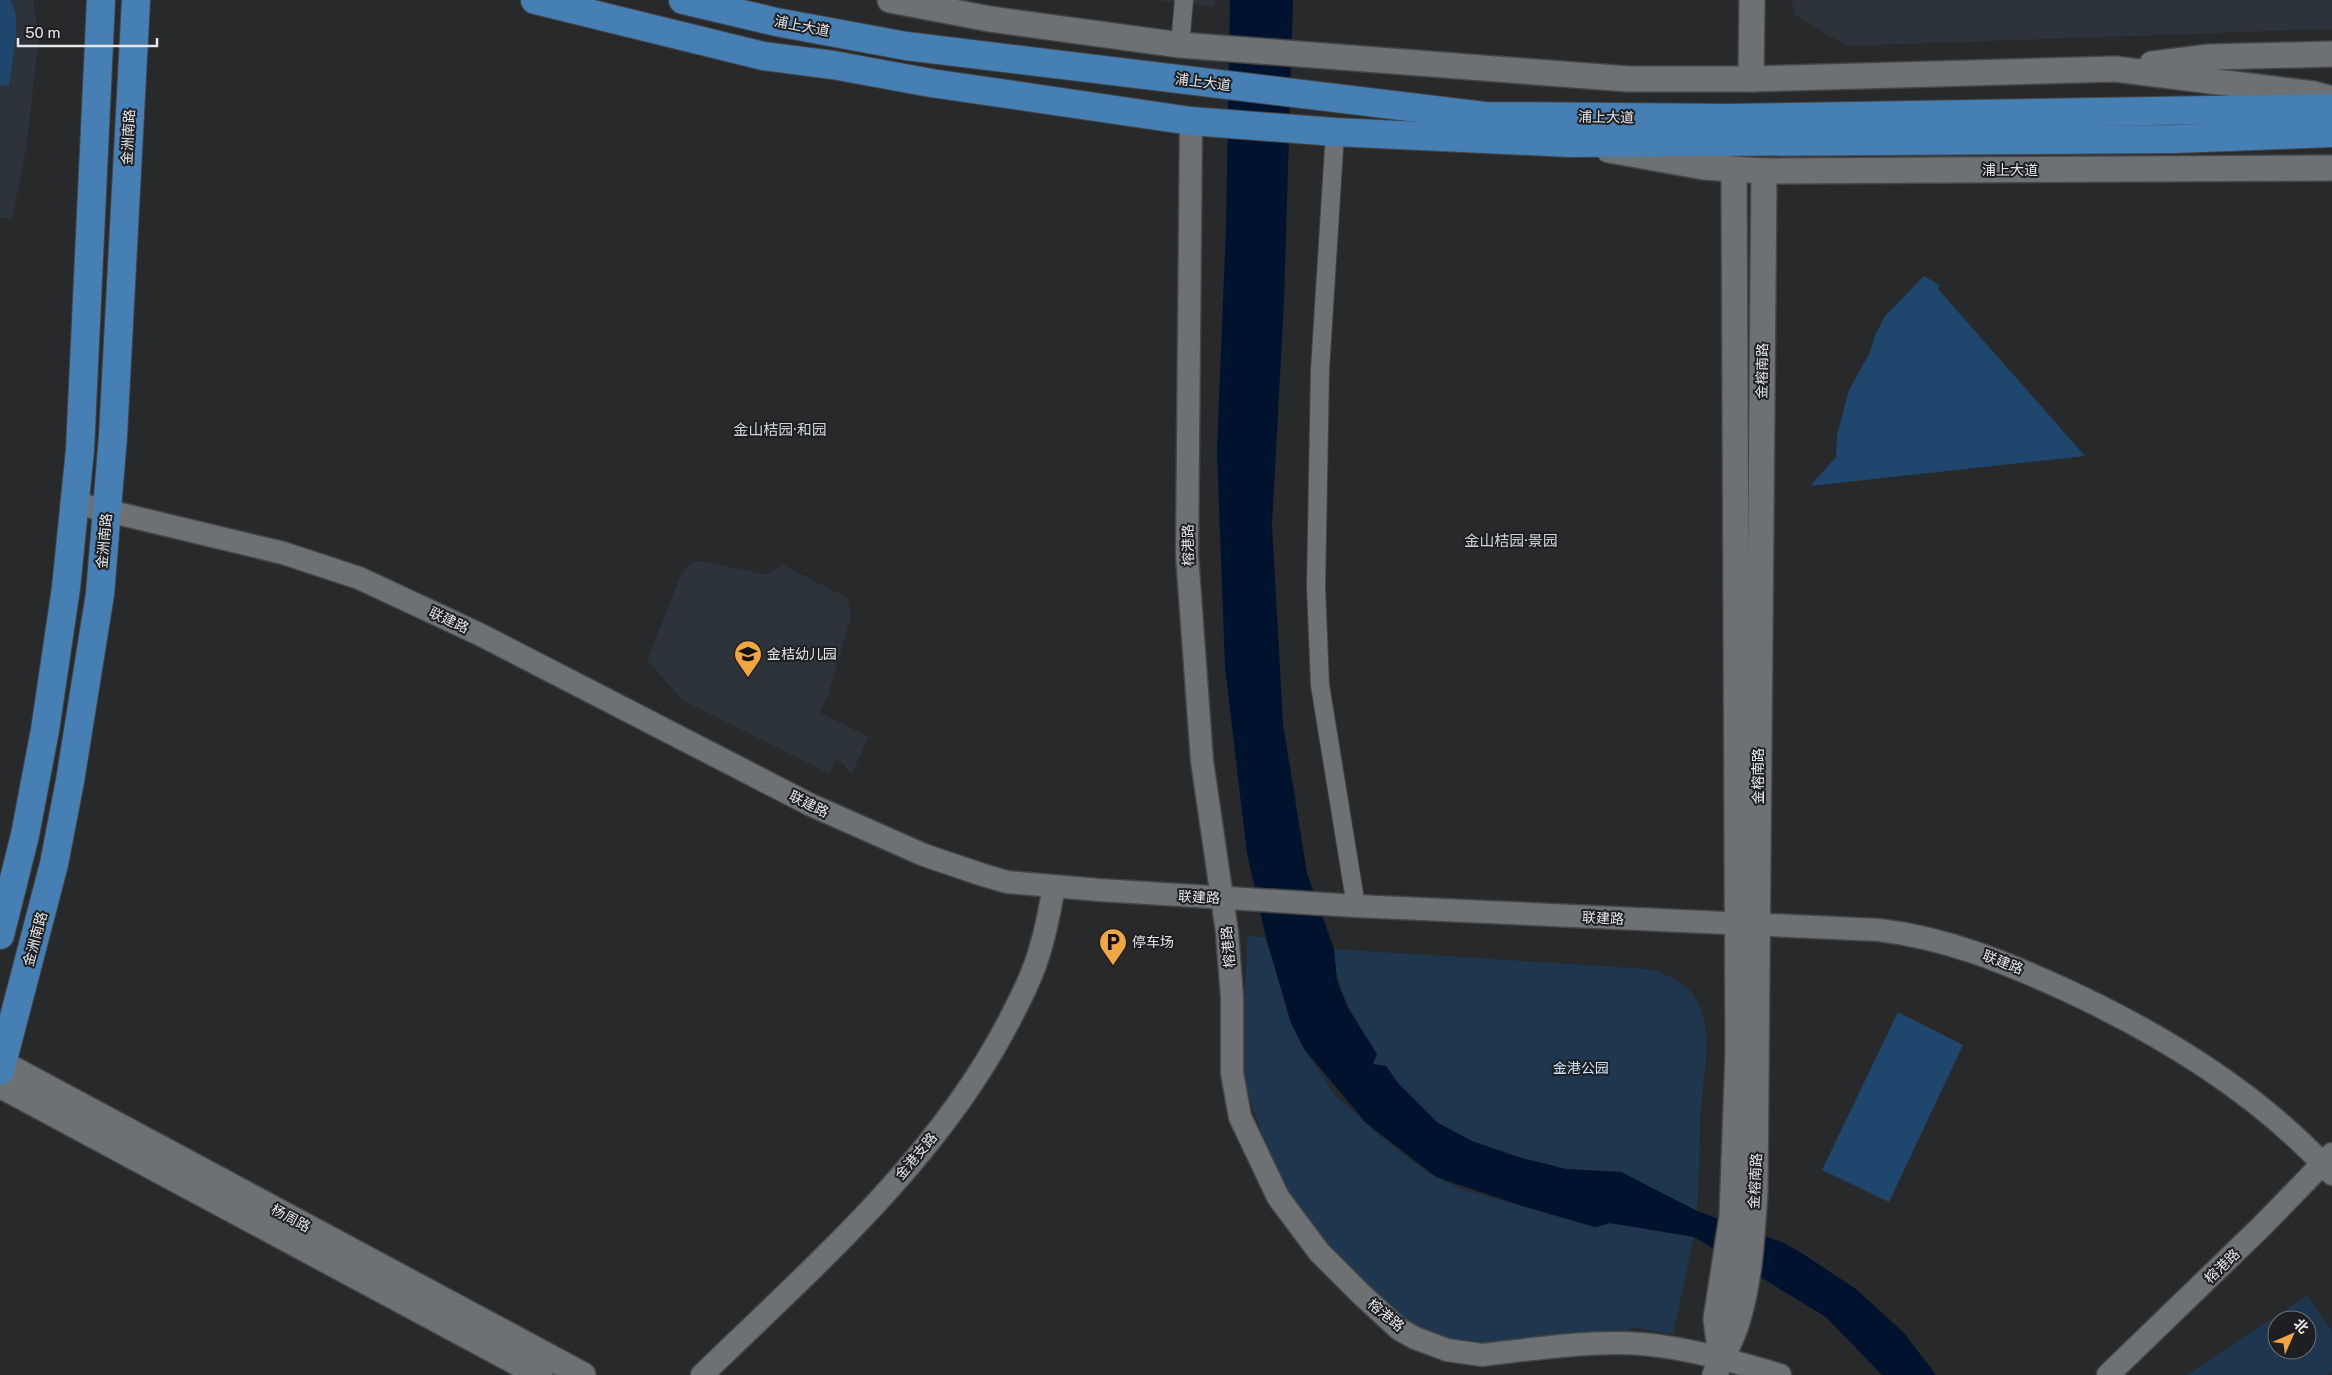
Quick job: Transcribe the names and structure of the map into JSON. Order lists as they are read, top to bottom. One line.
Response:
{"streets":{"main road":["浦上大道","金洲南路","金榕南路","杨周路"],"street":["榕港路","联建路","金港支路"]},"crossings":[["浦上大道","金榕南路"],["浦上大道","榕港路"],["金洲南路","联建路"],["金洲南路","杨周路"],["金榕南路","榕港路"],["金榕南路","联建路"],["榕港路","联建路"],["联建路","金港支路"]],"districts":["金山桔园·和园","金山桔园·景园"],"parks":["金港公园"],"places":{"school or university":["金桔幼儿园"],"parking":["停车场"]},"scale_bar":"50 m","north":"top right"}
